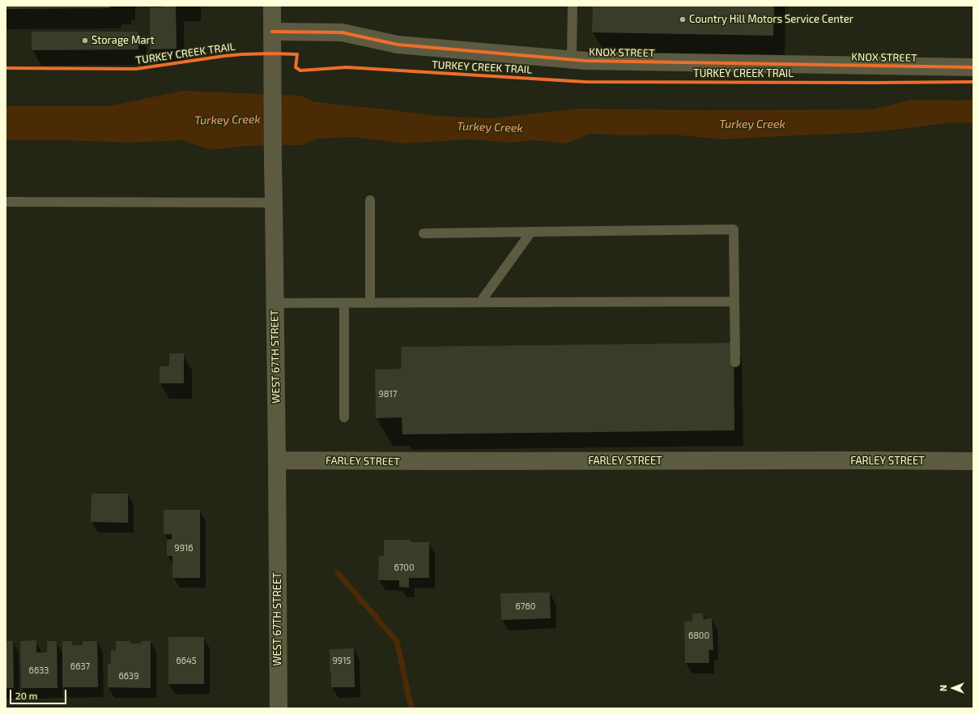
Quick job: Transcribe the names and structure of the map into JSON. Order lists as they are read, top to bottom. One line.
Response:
{"streets":{"street":["KNOX STREET","WEST 67TH STREET","FARLEY STREET"],"cycle path":["TURKEY CREEK TRAIL"]},"crossings":[["KNOX STREET","WEST 67TH STREET"],["WEST 67TH STREET","FARLEY STREET"]],"water":["Turkey Creek"],"places":["Country Hill Motors Service Center","Storage Mart"],"house_numbers":["9817","9916","6700","6760","6800","6645","9915","6637","6633","6639"],"scale_bar":"20 m","north":"left"}
